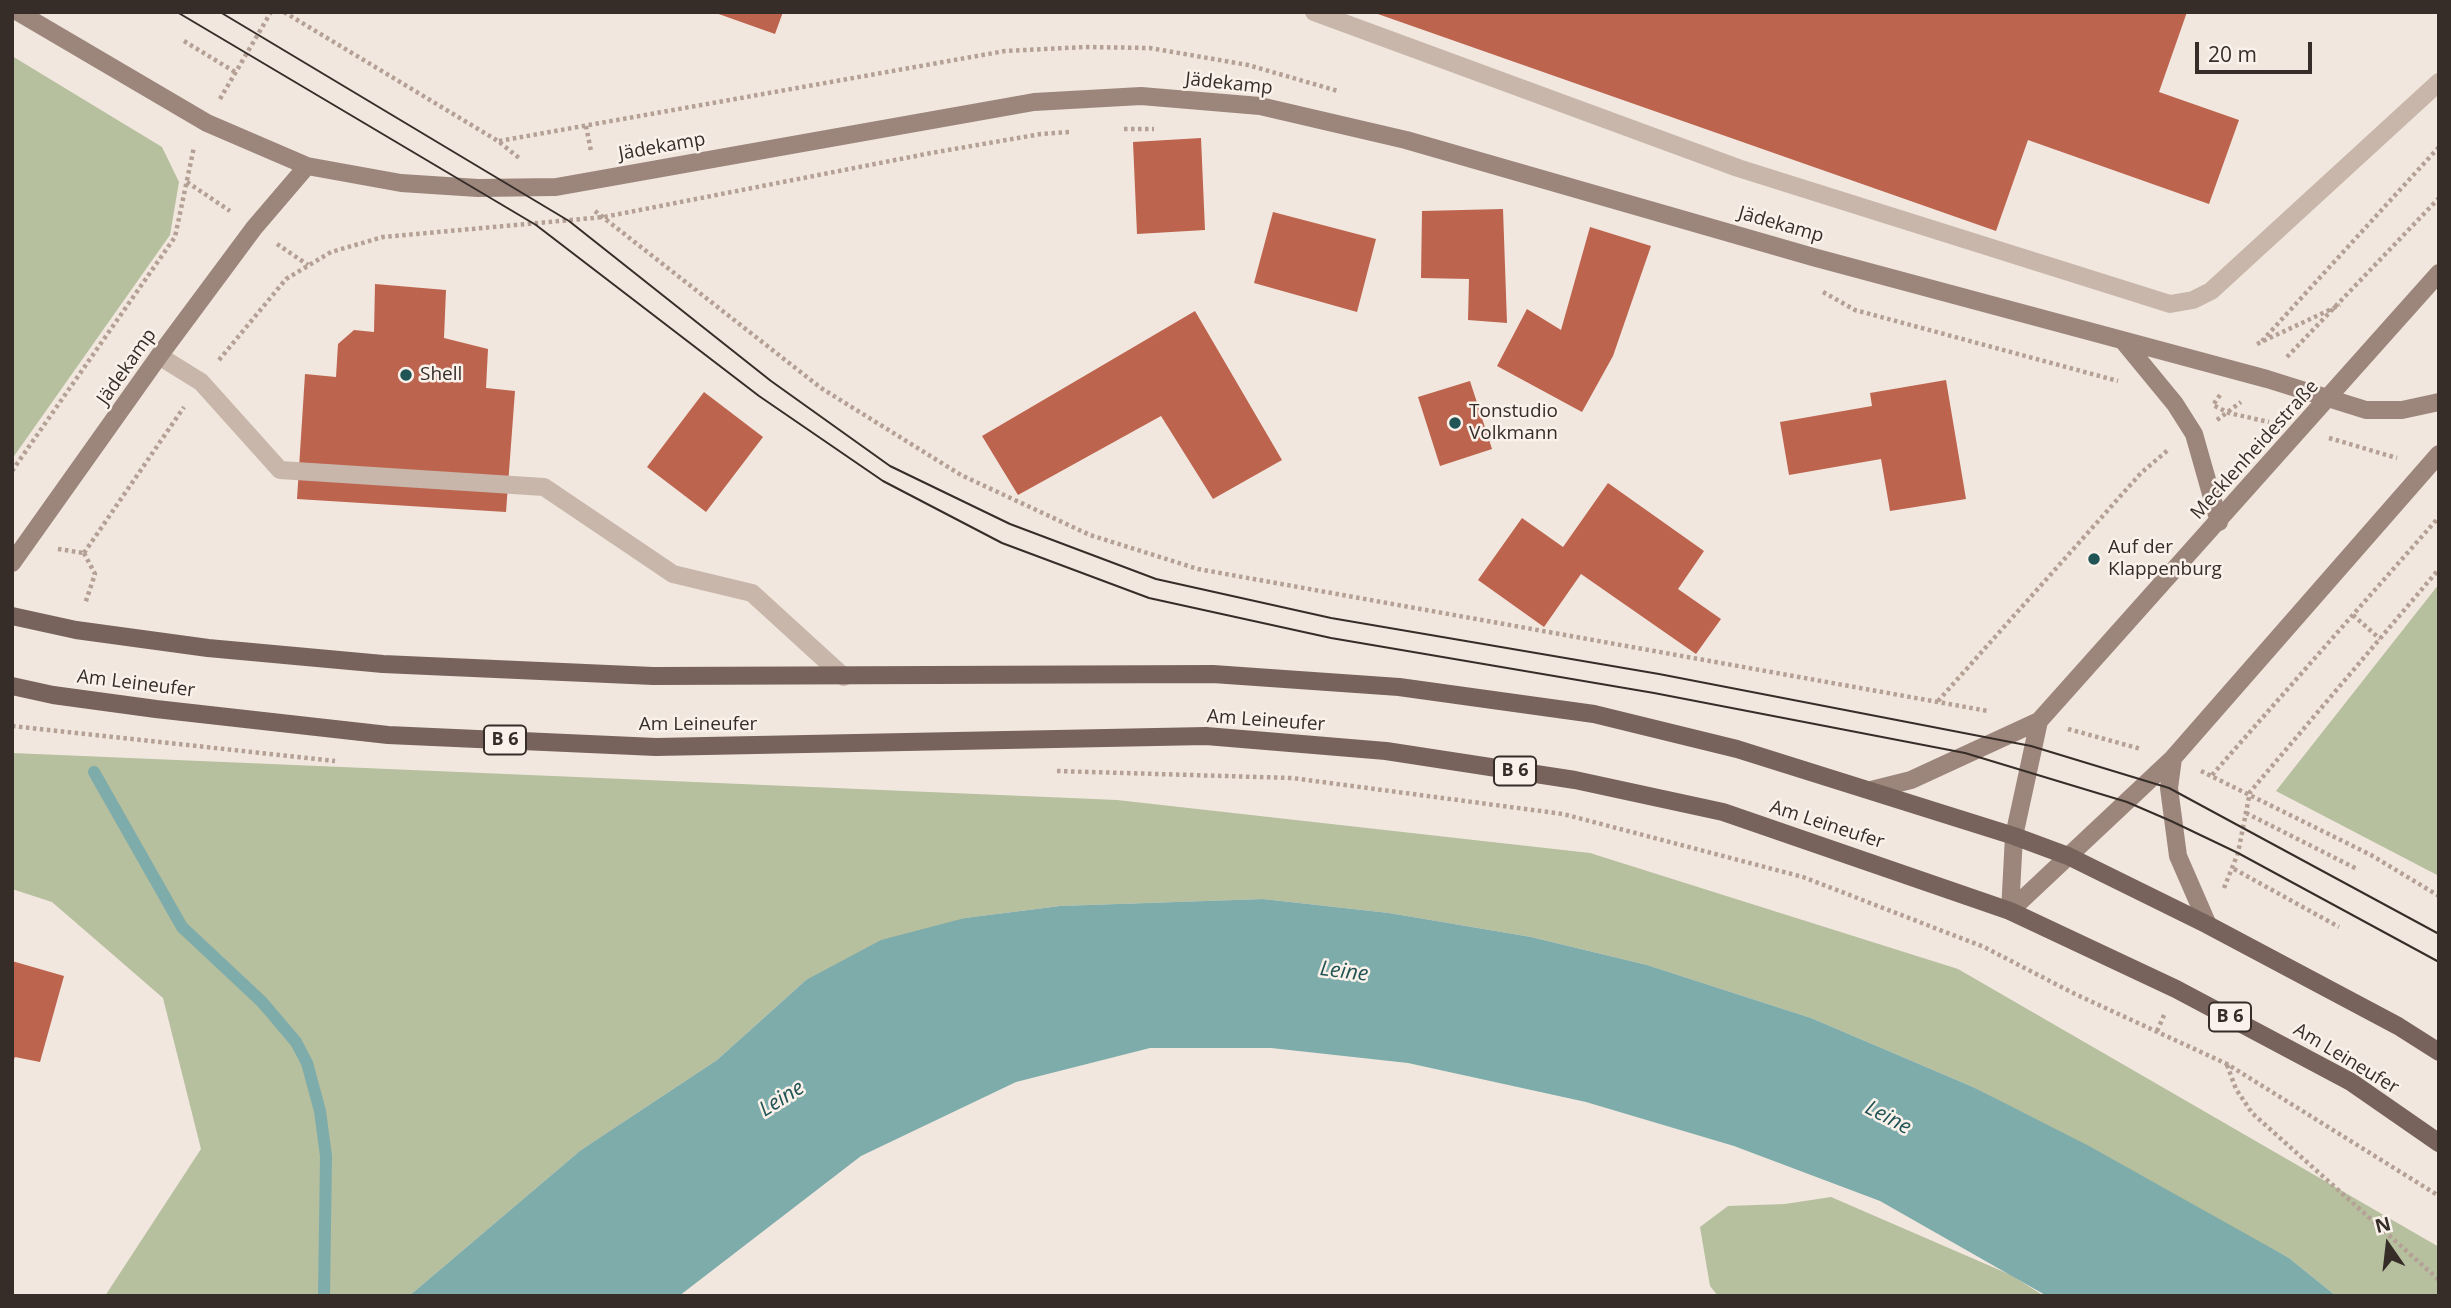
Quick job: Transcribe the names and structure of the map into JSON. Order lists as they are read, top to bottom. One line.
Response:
{"streets":{"main road":["Am Leineufer","B 6"],"street":["Jädekamp","Mecklenheidestraße"]},"crossings":[["Jädekamp","Mecklenheidestraße"],["Mecklenheidestraße","Am Leineufer"]],"water":["Leine"],"places":["Shell","Tonstudio Volkmann","Auf der Klappenburg"],"scale_bar":"20 m","north":"top"}
